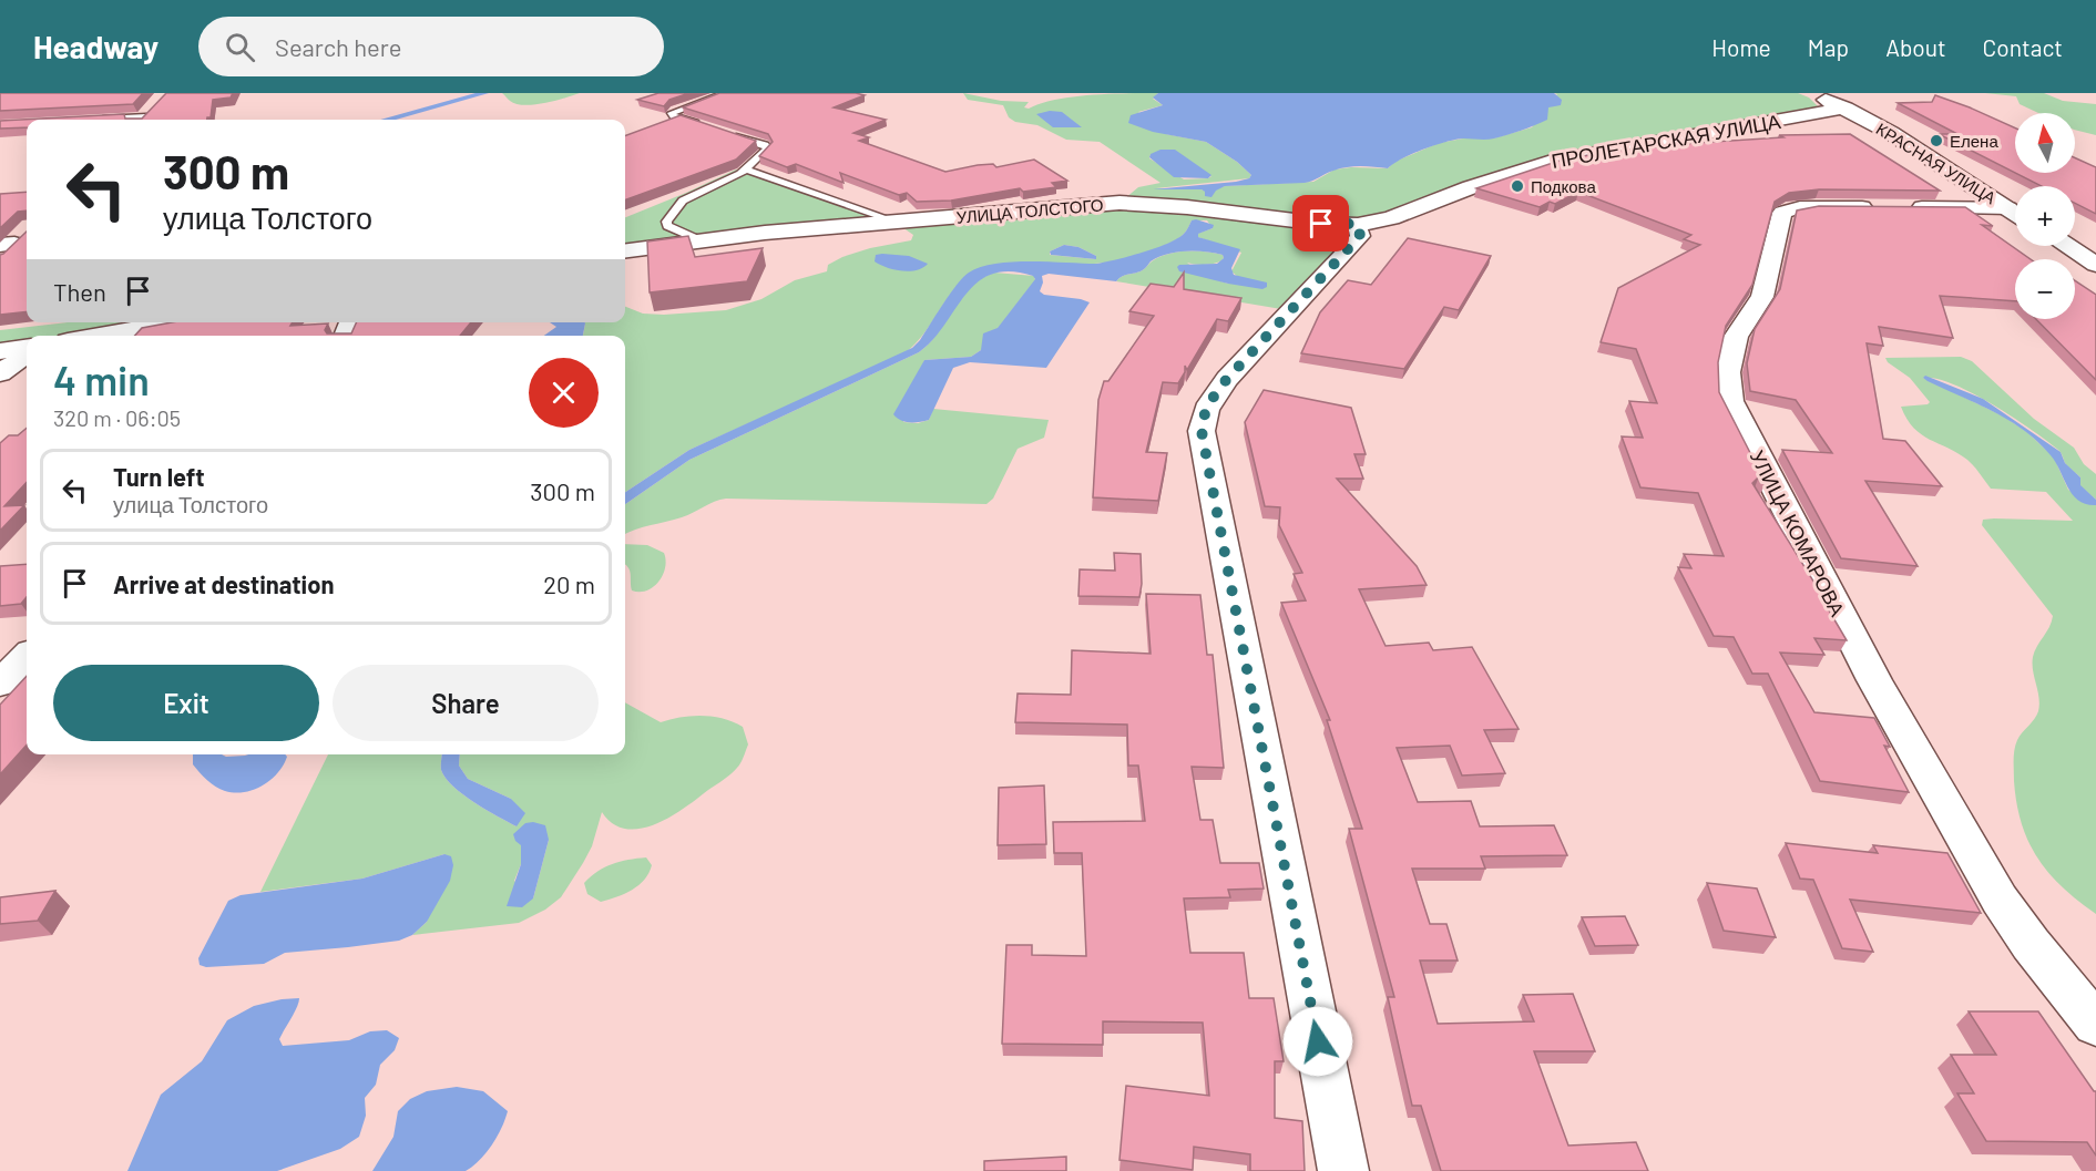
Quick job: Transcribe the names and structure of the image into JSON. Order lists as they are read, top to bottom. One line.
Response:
{"streets":{"main road":["ПРОЛЕТАРСКАЯ УЛИЦА","КРАСНАЯ УЛИЦА","УЛИЦА ТОЛСТОГО"],"street":["УЛИЦА КОМАРОВА"]},"crossings":[["ПРОЛЕТАРСКАЯ УЛИЦА","КРАСНАЯ УЛИЦА"],["ПРОЛЕТАРСКАЯ УЛИЦА","УЛИЦА ТОЛСТОГО"]],"places":["Елена","Подкова"],"north":"top","page":{"header":"Headway","search":"Search here","nav":["Home","Map","About","Contact"],"map_buttons":["+","−"],"turn":["300 m","улица Толстого"],"then":"Then","heading":["4 min","320 m · 06:05"],"list":[{"name":"Turn left","note":"улица Толстого","value":"300 m"},{"name":"Arrive at destination","value":"20 m"}],"buttons":["Exit","Share"]}}
